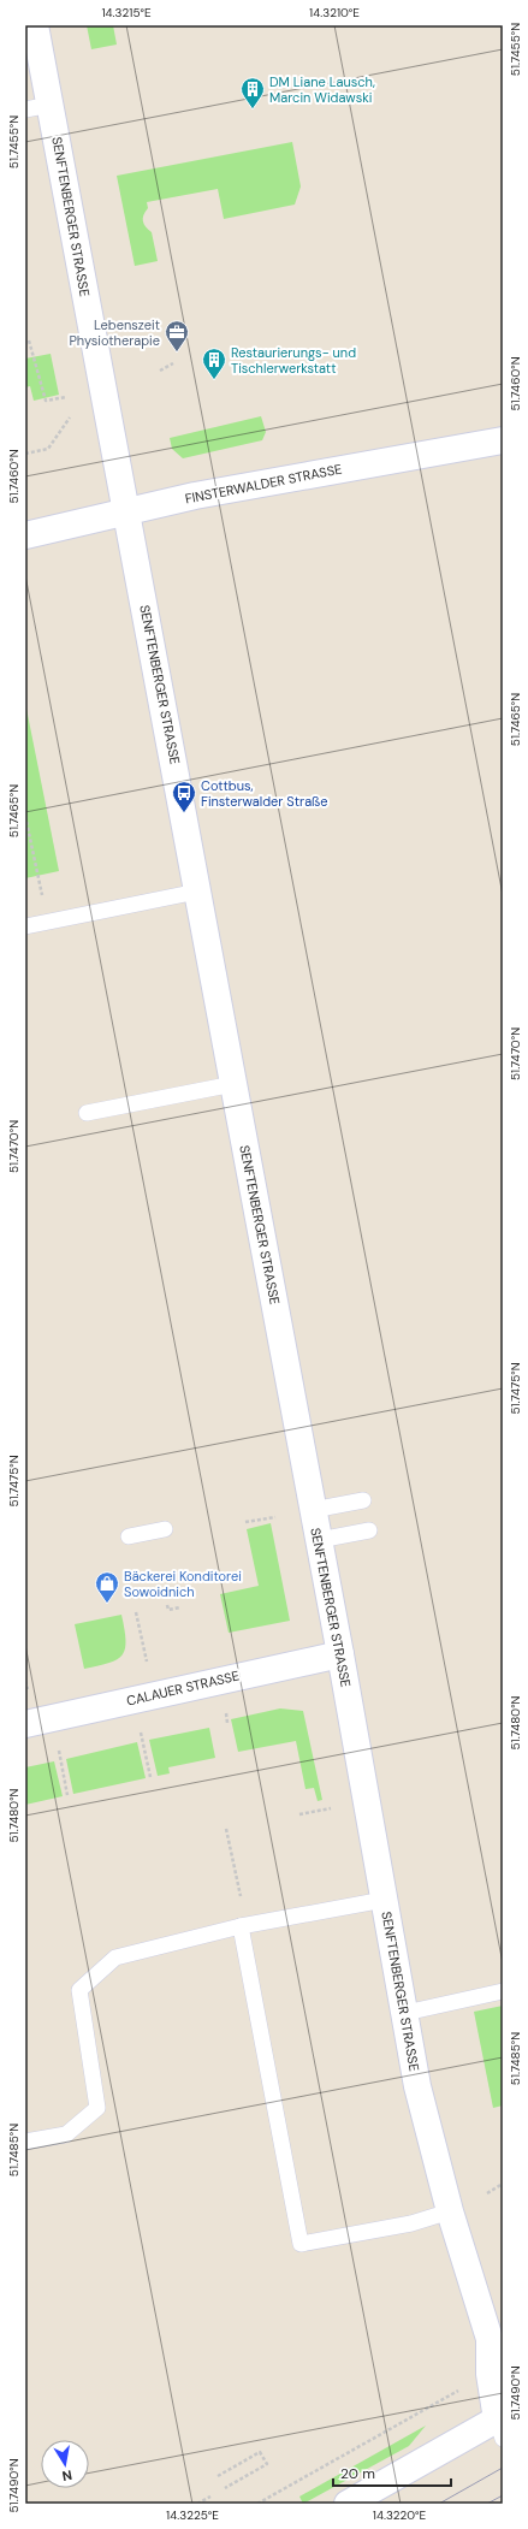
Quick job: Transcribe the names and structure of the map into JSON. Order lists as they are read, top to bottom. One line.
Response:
{"streets":{"street":["SENFTENBERGER STRASSE","FINSTERWALDER STRASSE","CALAUER STRASSE"]},"crossings":[["SENFTENBERGER STRASSE","FINSTERWALDER STRASSE"],["SENFTENBERGER STRASSE","CALAUER STRASSE"]],"places":{"building":["DM Liane Lausch, Marcin Widawski","Restaurierungs- und Tischlerwerkstatt"],"office":["Lebenszeit Physiotherapie"],"bus stop":["Cottbus, Finsterwalder Straße"],"shop":["Bäckerei Konditorei Sowoidnich"]},"scale_bar":"20 m","north":"bottom","coordinates":["14.3215°E","14.3210°E","51.7455°N","51.7460°N","51.7465°N","51.7470°N","51.7475°N","51.7480°N","51.7485°N","51.7490°N","14.3225°E","14.3220°E"]}
